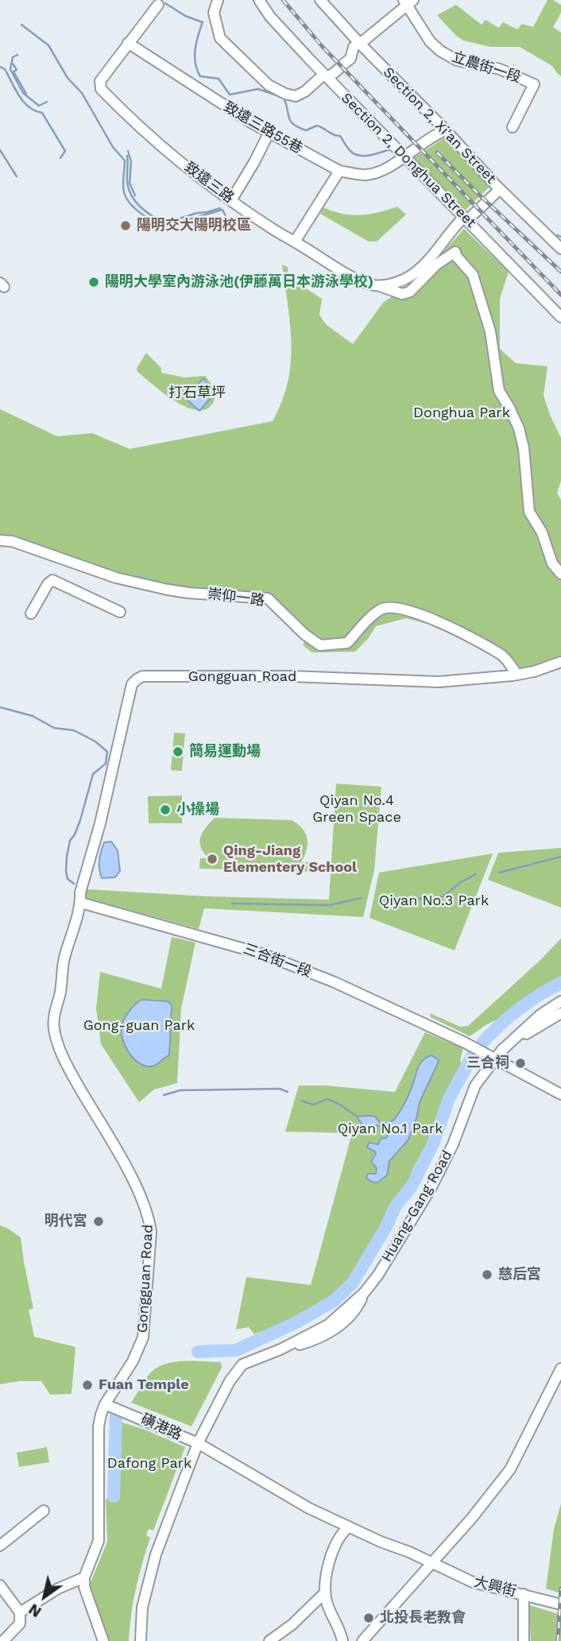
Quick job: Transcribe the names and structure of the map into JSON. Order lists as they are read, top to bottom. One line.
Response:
{"streets":{"street":["立農街一段","Section 2, Xi'an Street","致遠三路55巷","Section 2, Donghua Street","致遠三路","崇仰一路","Gongguan Road","三合街一段","Huang-Gang Road","磺港路","大興街"]},"crossings":[["Section 2, Xi'an Street","致遠三路55巷"],["致遠三路55巷","Section 2, Donghua Street"],["致遠三路55巷","致遠三路"],["崇仰一路","Gongguan Road"],["Gongguan Road","三合街一段"],["Gongguan Road","磺港路"],["三合街一段","Huang-Gang Road"],["Huang-Gang Road","磺港路"],["磺港路","大興街"]],"parks":["打石草坪","Donghua Park","Qiyan No.4 Green Space","Qiyan No.3 Park","Gong-guan Park","Qiyan No.1 Park","Dafong Park"],"places":["陽明交大陽明校區","陽明大學室內游泳池(伊藤萬日本游泳學校)","簡易運動場","小操場","Qing-Jiang Elementery School","三合祠","明代宮","慈后宮","Fuan Temple","北投長老教會"],"north":"bottom left"}
